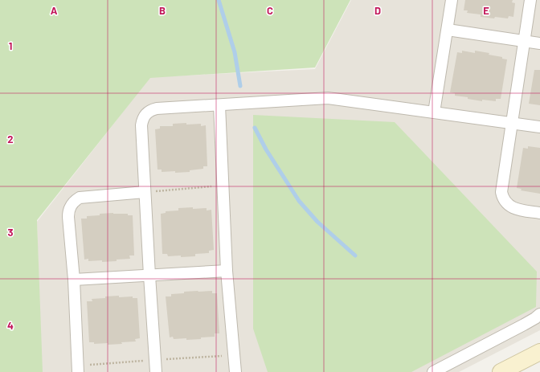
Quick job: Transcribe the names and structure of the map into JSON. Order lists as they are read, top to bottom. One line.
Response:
{"grid":{"columns":["A","B","C","D","E"],"rows":["1","2","3","4"]}}
